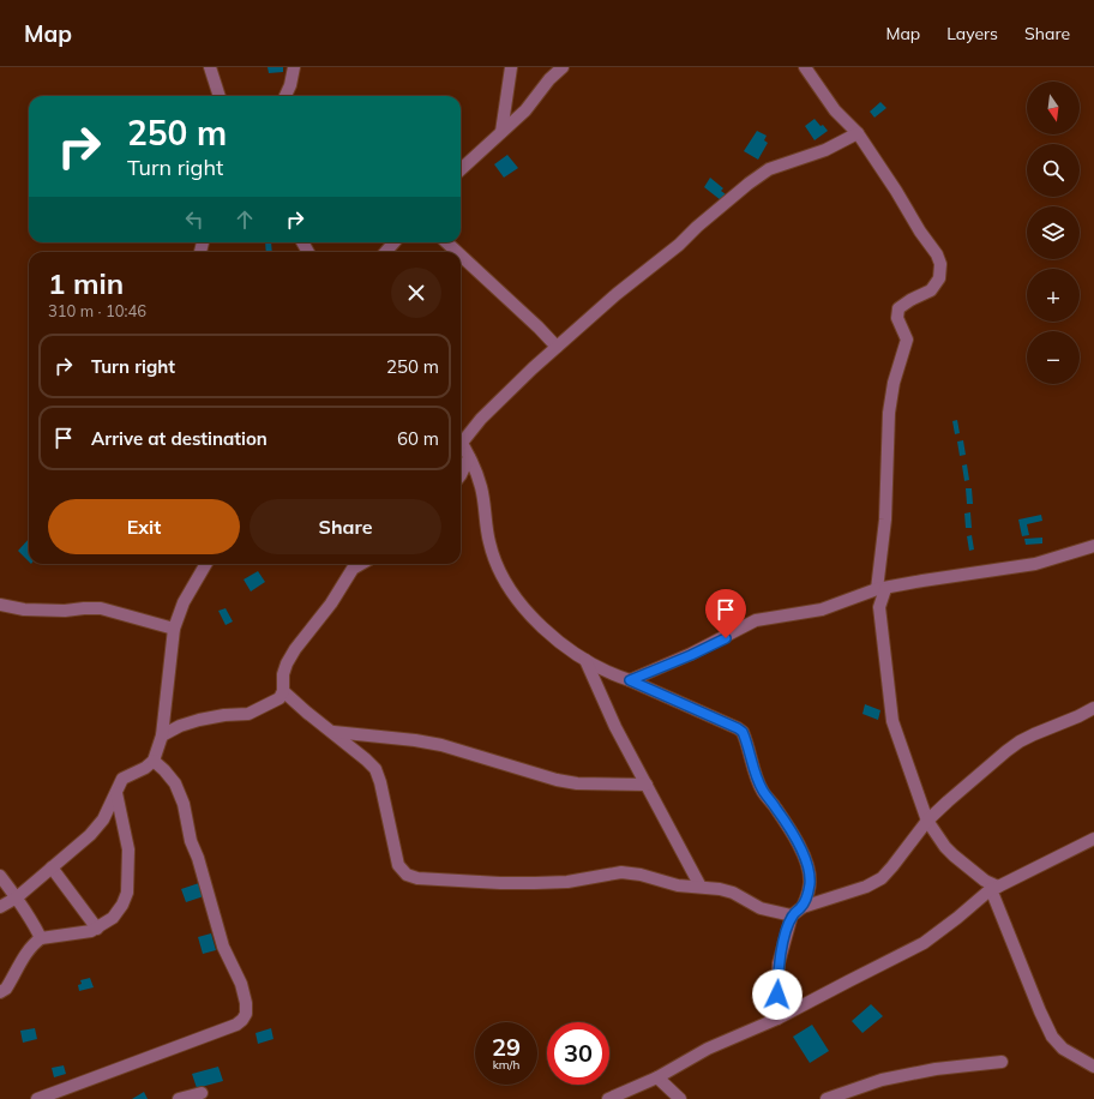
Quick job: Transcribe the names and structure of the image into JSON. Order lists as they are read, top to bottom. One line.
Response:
{"north":"bottom","page":{"header":"Map","nav":["Map","Layers","Share"],"map_buttons":["+","−"],"turn":["250 m","Turn right"],"heading":["1 min","310 m · 10:46"],"list":[{"name":"Turn right","value":"250 m"},{"name":"Arrive at destination","value":"60 m"}],"buttons":["Exit","Share"],"speed":"29 km/h","limit":"30"}}
